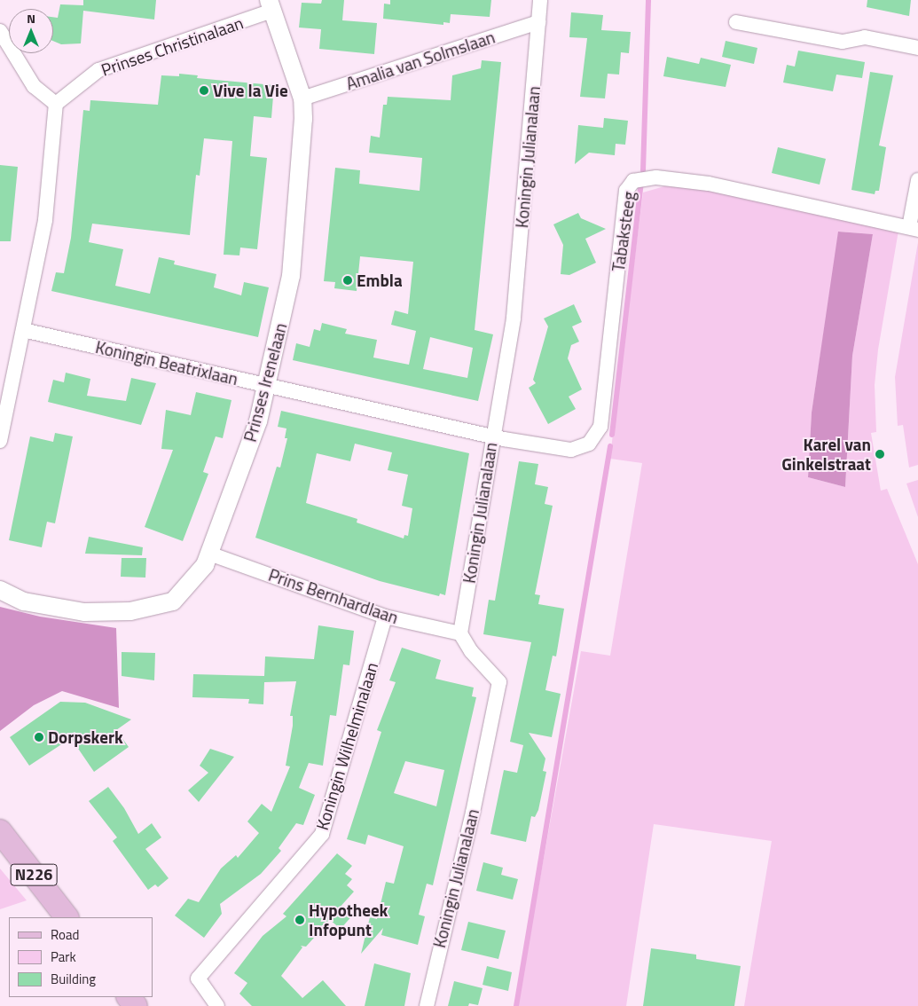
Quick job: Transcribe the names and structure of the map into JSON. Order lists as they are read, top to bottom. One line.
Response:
{"streets":{"main road":["N226"],"street":["Prinses Christinalaan","Amalia van Solmslaan","Koningin Julianalaan","Tabaksteeg","Koningin Beatrixlaan","Prinses Irenelaan","Prins Bernhardlaan","Koningin Wilhelminalaan"]},"crossings":[["Prinses Christinalaan","Prinses Irenelaan"],["Amalia van Solmslaan","Koningin Julianalaan"],["Amalia van Solmslaan","Prinses Irenelaan"],["Koningin Julianalaan","Tabaksteeg"],["Koningin Julianalaan","Koningin Beatrixlaan"],["Koningin Julianalaan","Prins Bernhardlaan"],["Tabaksteeg","Koningin Beatrixlaan"],["Koningin Beatrixlaan","Prinses Irenelaan"],["Prinses Irenelaan","Prins Bernhardlaan"],["Prins Bernhardlaan","Koningin Wilhelminalaan"]],"places":["Vive la Vie","Embla","Karel van Ginkelstraat","Dorpskerk","Hypotheek Infopunt"],"legend":["Road","Park","Building"],"north":"top"}
